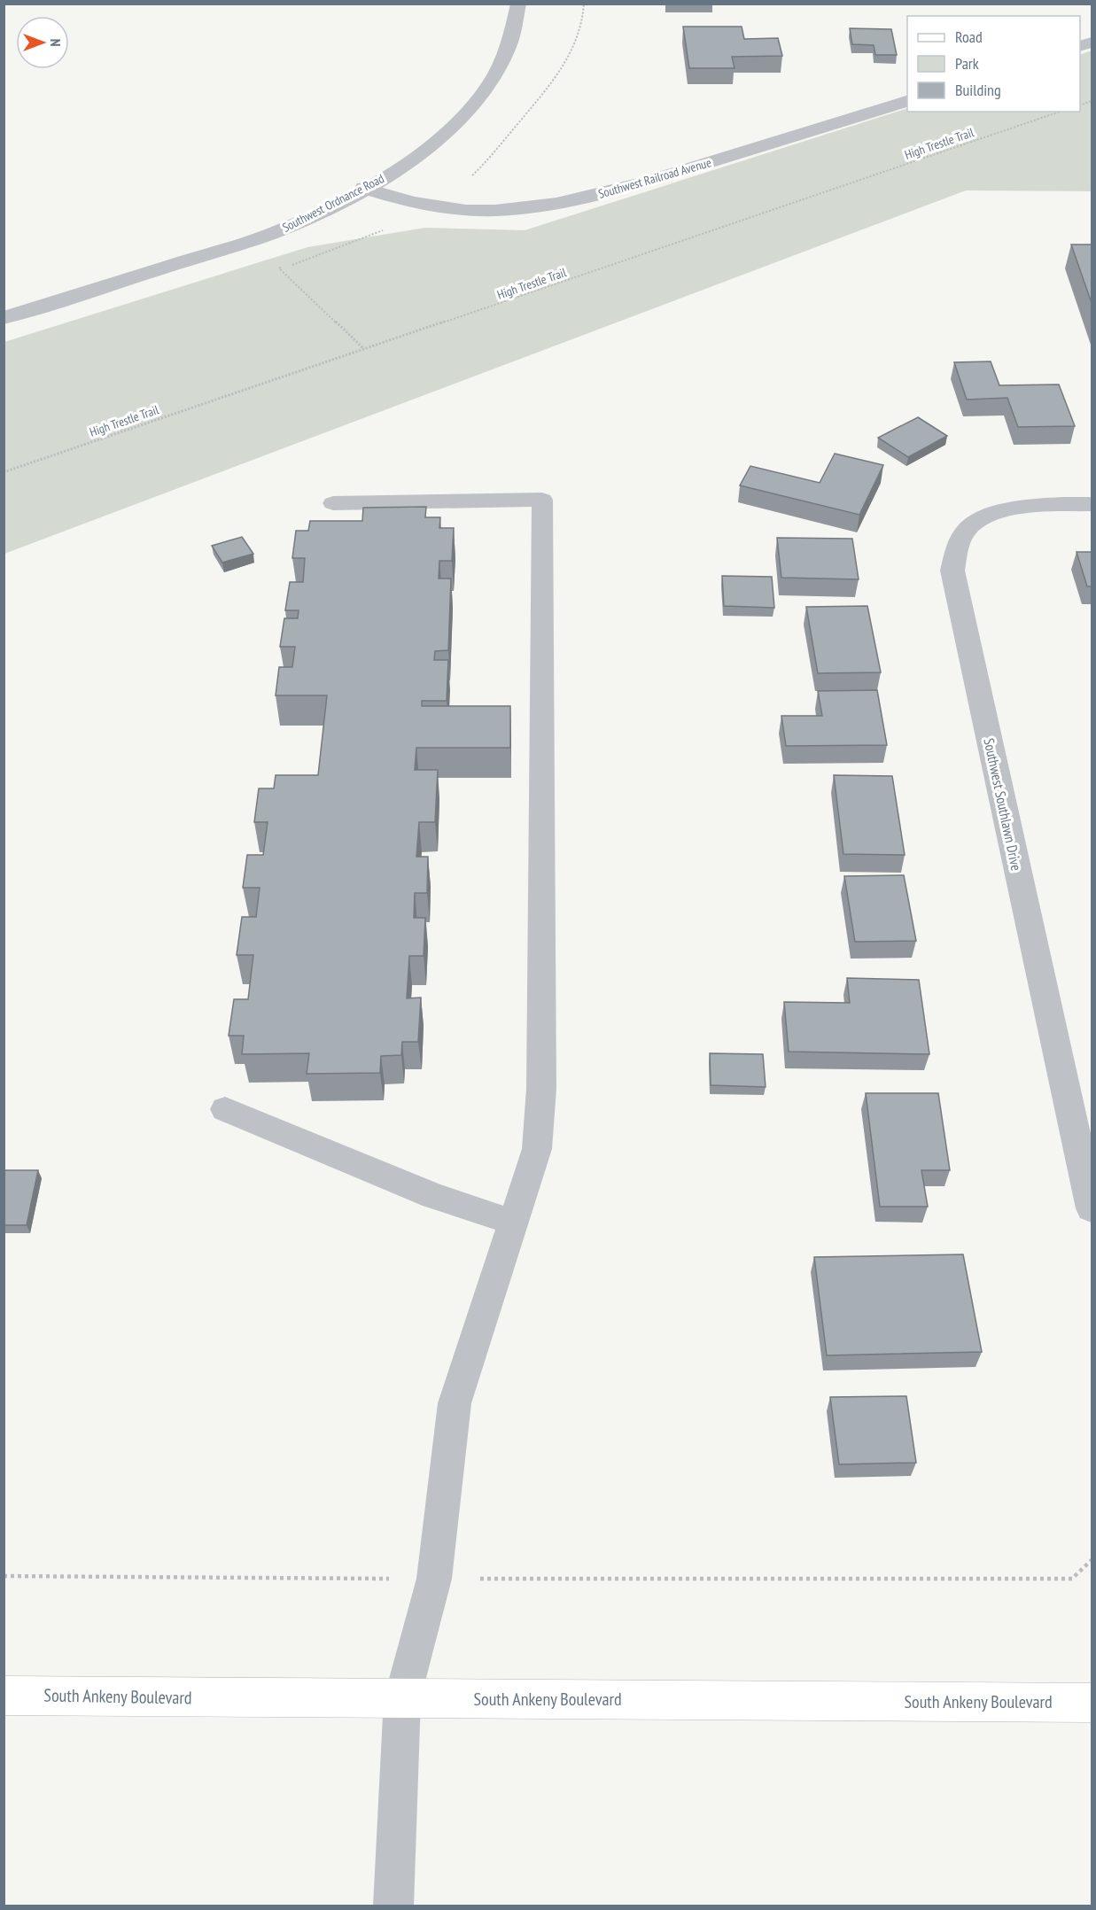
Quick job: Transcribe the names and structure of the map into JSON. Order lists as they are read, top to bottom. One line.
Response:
{"streets":{"main road":["South Ankeny Boulevard"],"street":["Southwest Railroad Avenue","Southwest Ordnance Road","Southwest Southlawn Drive"],"path":["High Trestle Trail"]},"crossings":[["Southwest Railroad Avenue","Southwest Ordnance Road"]],"legend":["Road","Park","Building"],"north":"right"}
